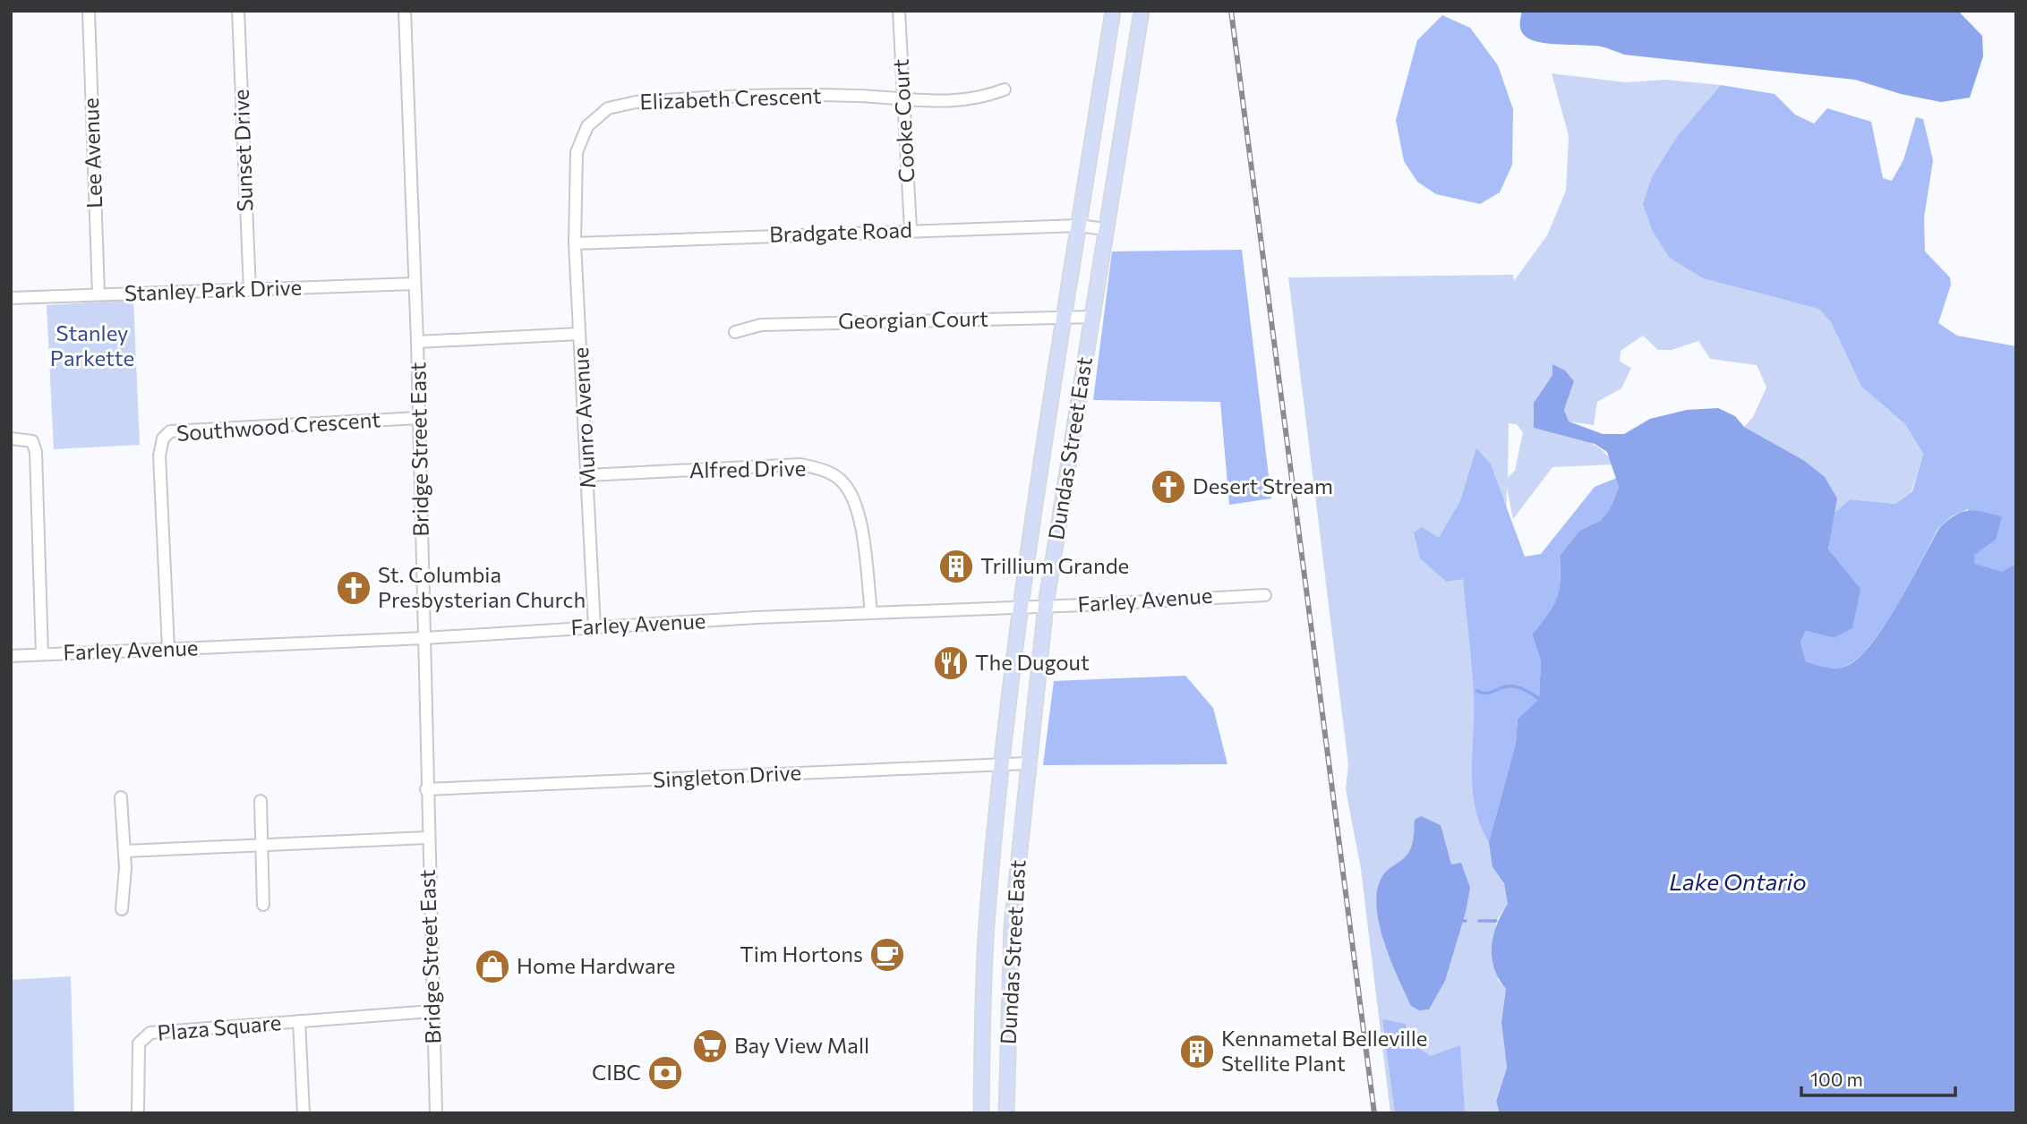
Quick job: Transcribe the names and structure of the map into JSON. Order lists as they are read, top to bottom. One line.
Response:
{"streets":{"main road":["Dundas Street East"],"street":["Elizabeth Crescent","Cooke Court","Sunset Drive","Lee Avenue","Bradgate Road","Stanley Park Drive","Georgian Court","Munro Avenue","Southwood Crescent","Bridge Street East","Alfred Drive","Farley Avenue","Singleton Drive","Plaza Square"]},"crossings":[["Elizabeth Crescent","Cooke Court"],["Elizabeth Crescent","Bradgate Road"],["Elizabeth Crescent","Munro Avenue"],["Cooke Court","Bradgate Road"],["Sunset Drive","Stanley Park Drive"],["Lee Avenue","Stanley Park Drive"],["Bradgate Road","Dundas Street East"],["Stanley Park Drive","Bridge Street East"],["Georgian Court","Dundas Street East"],["Munro Avenue","Bridge Street East"],["Munro Avenue","Alfred Drive"],["Munro Avenue","Farley Avenue"],["Southwood Crescent","Bridge Street East"],["Southwood Crescent","Farley Avenue"],["Dundas Street East","Farley Avenue"],["Dundas Street East","Singleton Drive"],["Bridge Street East","Farley Avenue"],["Bridge Street East","Singleton Drive"],["Bridge Street East","Plaza Square"],["Alfred Drive","Farley Avenue"]],"water":["Lake Ontario"],"parks":["Stanley Parkette"],"places":{"church":["Desert Stream","St. Columbia Presbysterian Church"],"building":["Trillium Grande","Kennametal Belleville Stellite Plant"],"restaurant":["The Dugout"],"cafe":["Tim Hortons"],"shop":["Home Hardware"],"supermarket":["Bay View Mall"],"bank":["CIBC"]},"scale_bar":"100 m"}
